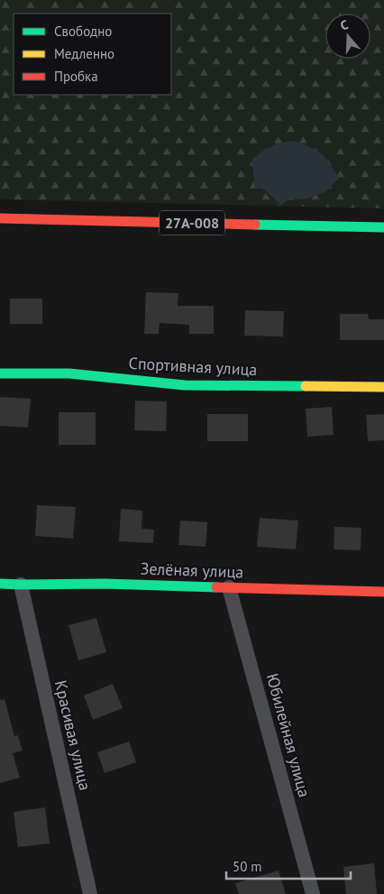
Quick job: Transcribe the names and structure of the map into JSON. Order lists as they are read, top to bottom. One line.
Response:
{"streets":{"street":["27А-008","Спортивная улица","Зелёная улица","Красивая улица","Юбилейная улица"]},"crossings":[["Зелёная улица","Красивая улица"],["Зелёная улица","Юбилейная улица"]],"legend":["Свободно","Медленно","Пробка"],"scale_bar":"50 m","north":"top"}
